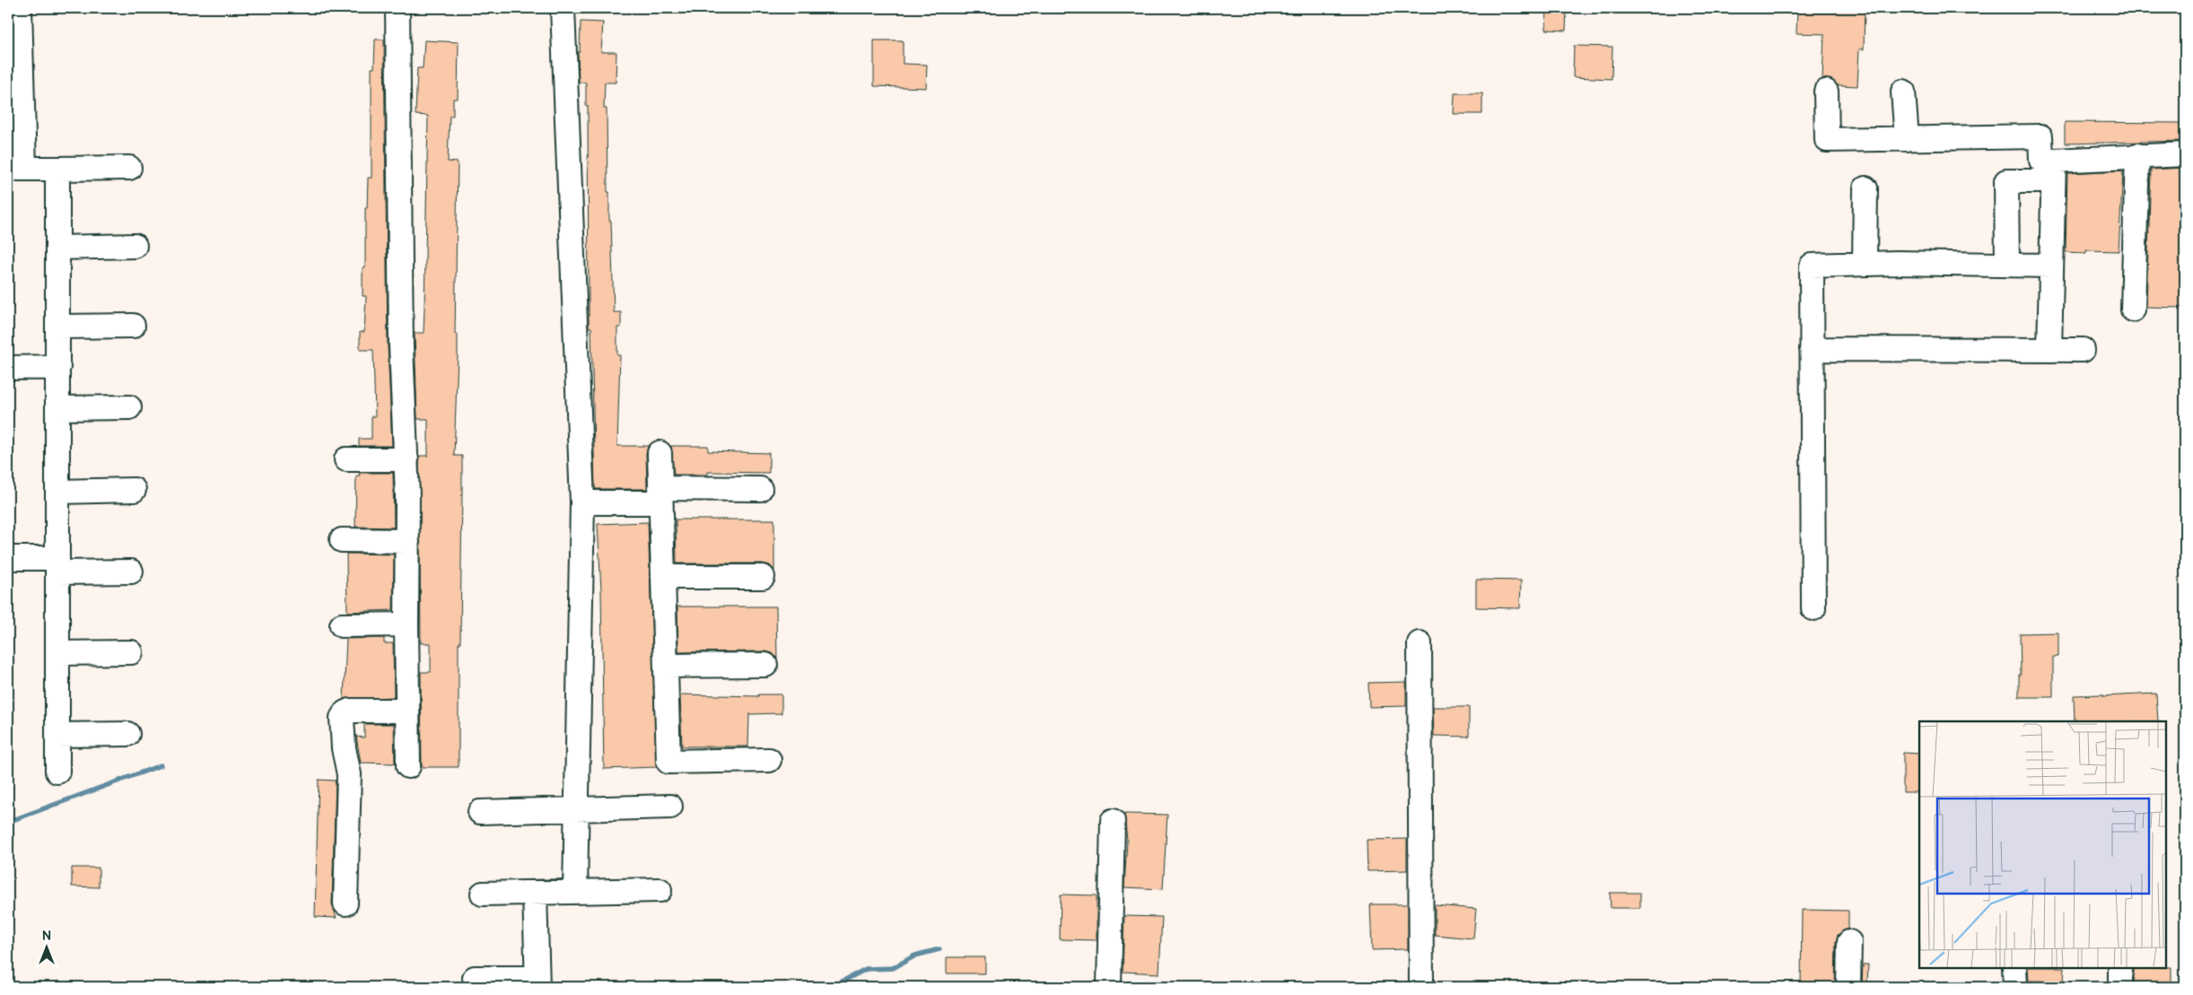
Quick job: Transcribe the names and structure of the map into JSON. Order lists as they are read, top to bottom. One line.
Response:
{"north":"top"}
